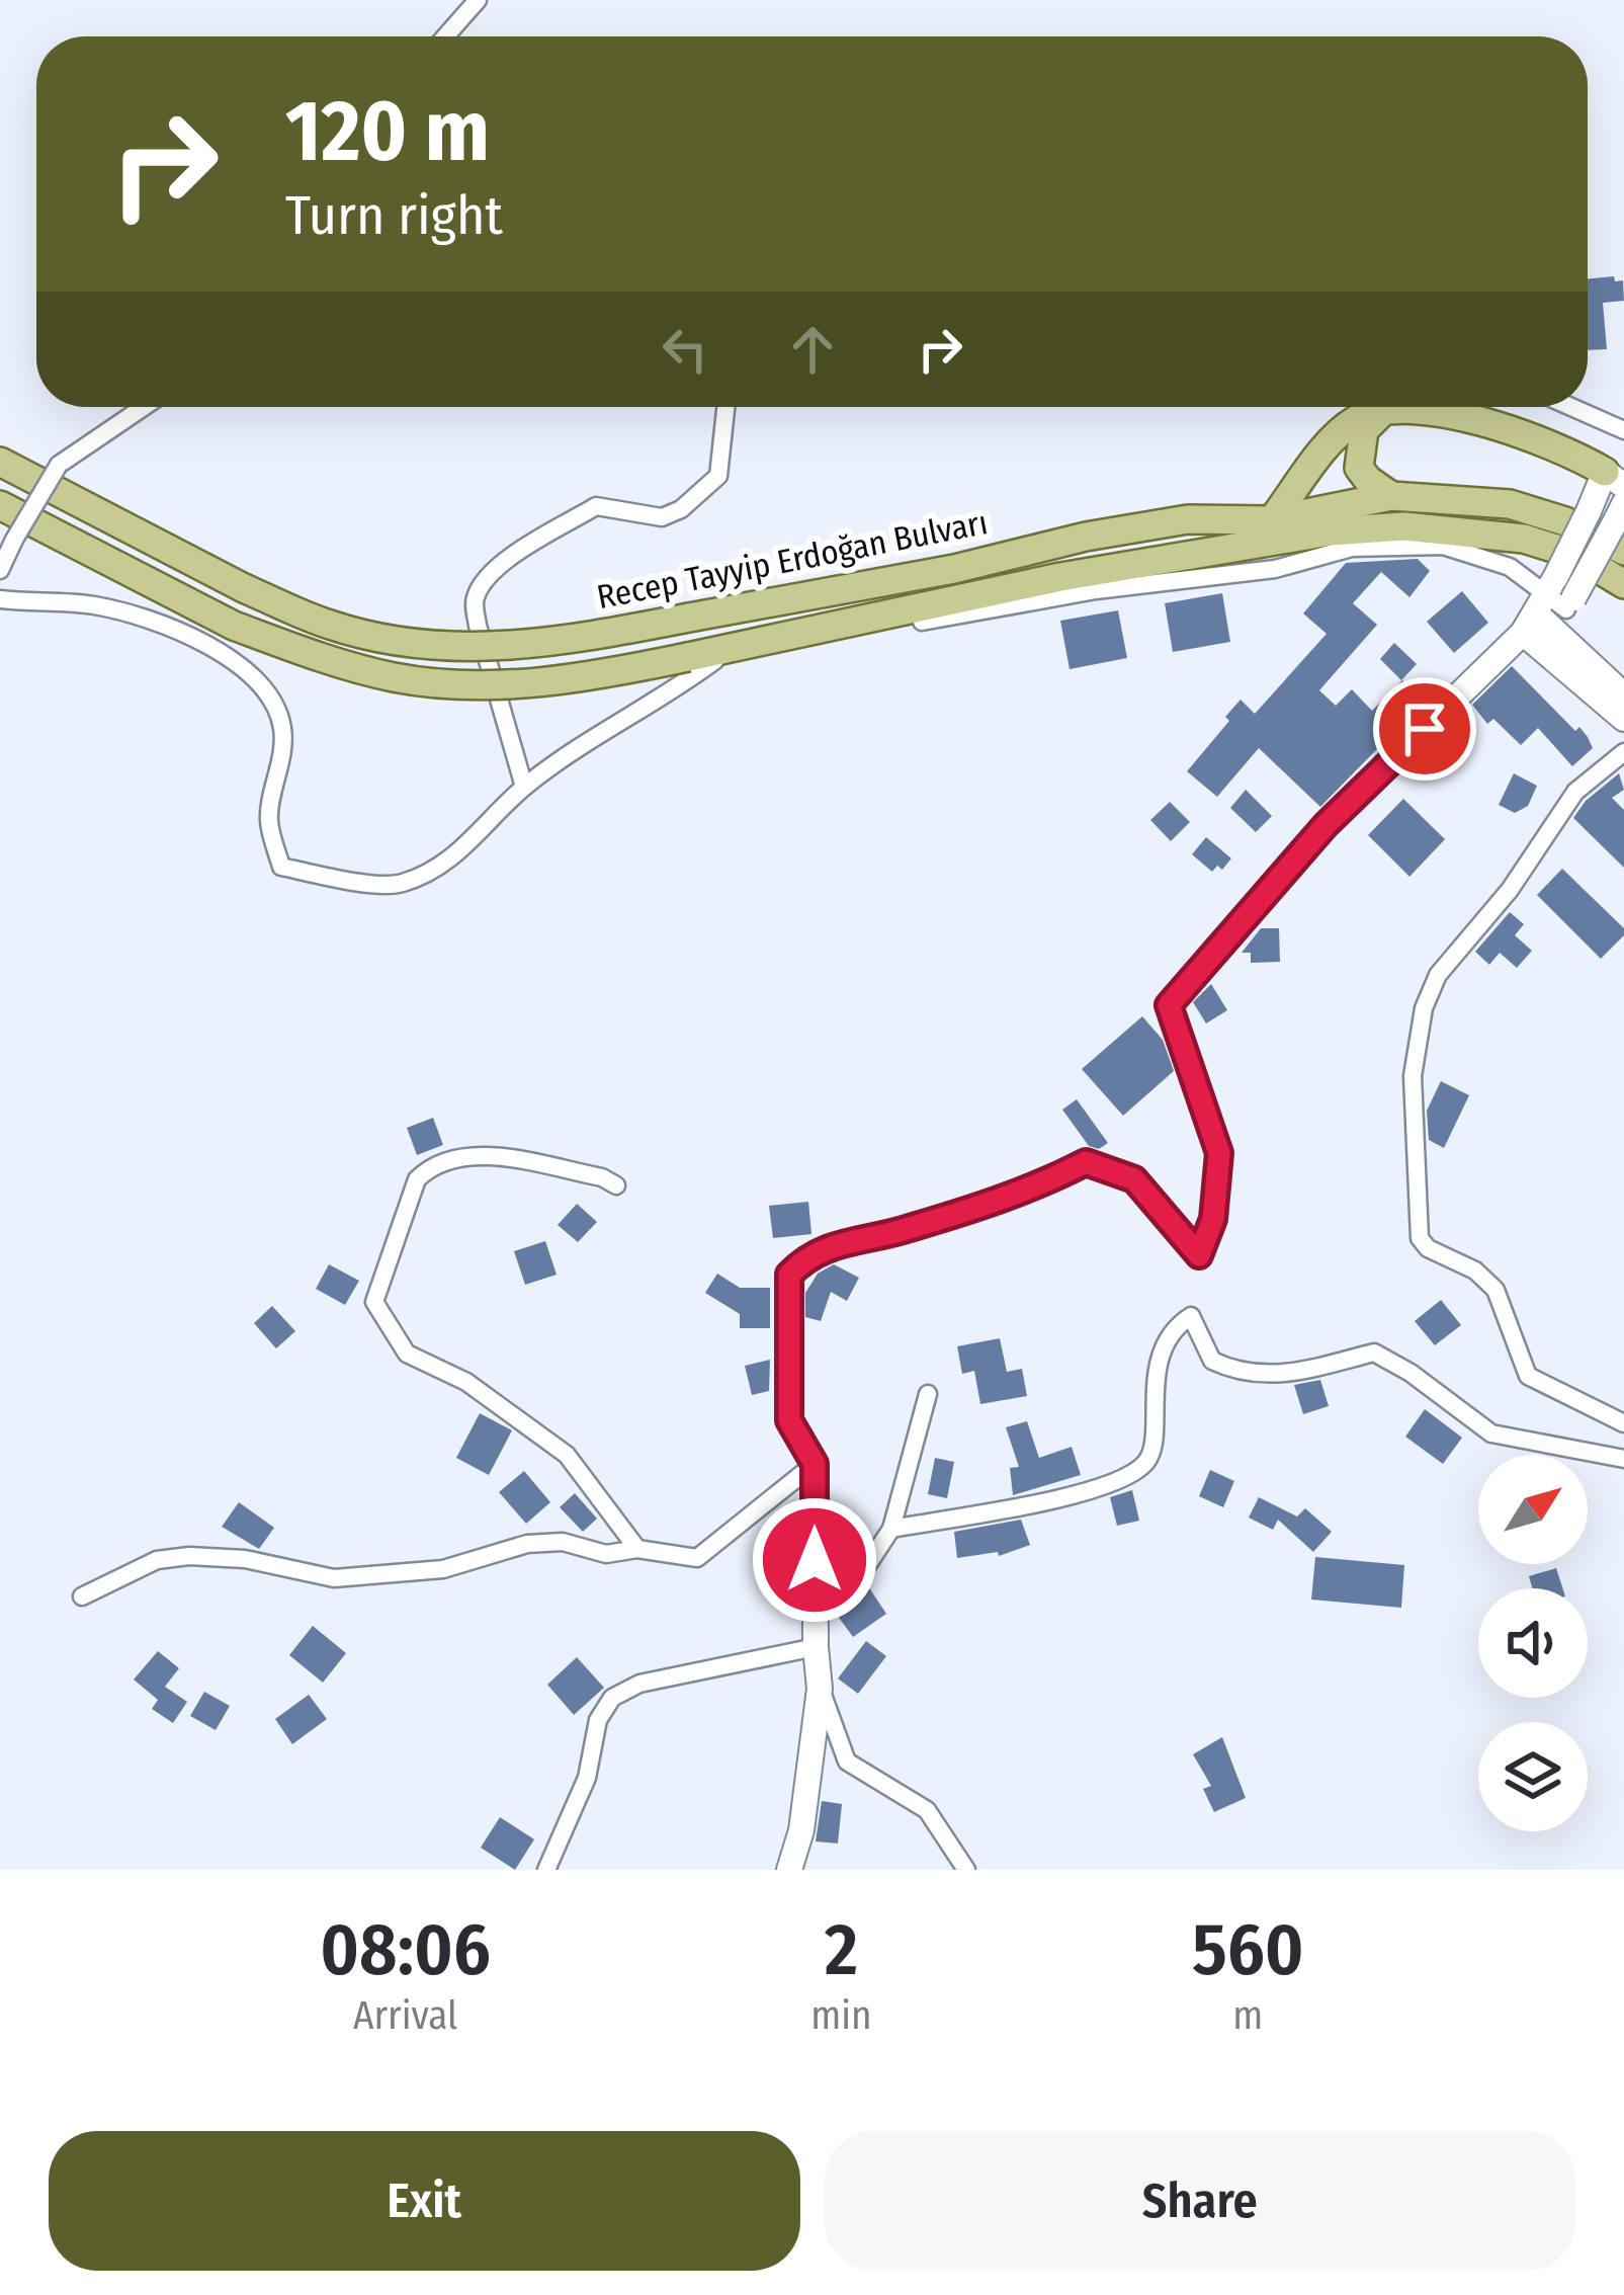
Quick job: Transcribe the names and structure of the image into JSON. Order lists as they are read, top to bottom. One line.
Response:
{"streets":{"main road":["Recep Tayyip Erdoğan Bulvarı"]},"north":"top right","page":{"turn":["120 m","Turn right"],"eta":["08:06","Arrival","2","min","560","m"],"buttons":["Exit","Share"]}}
